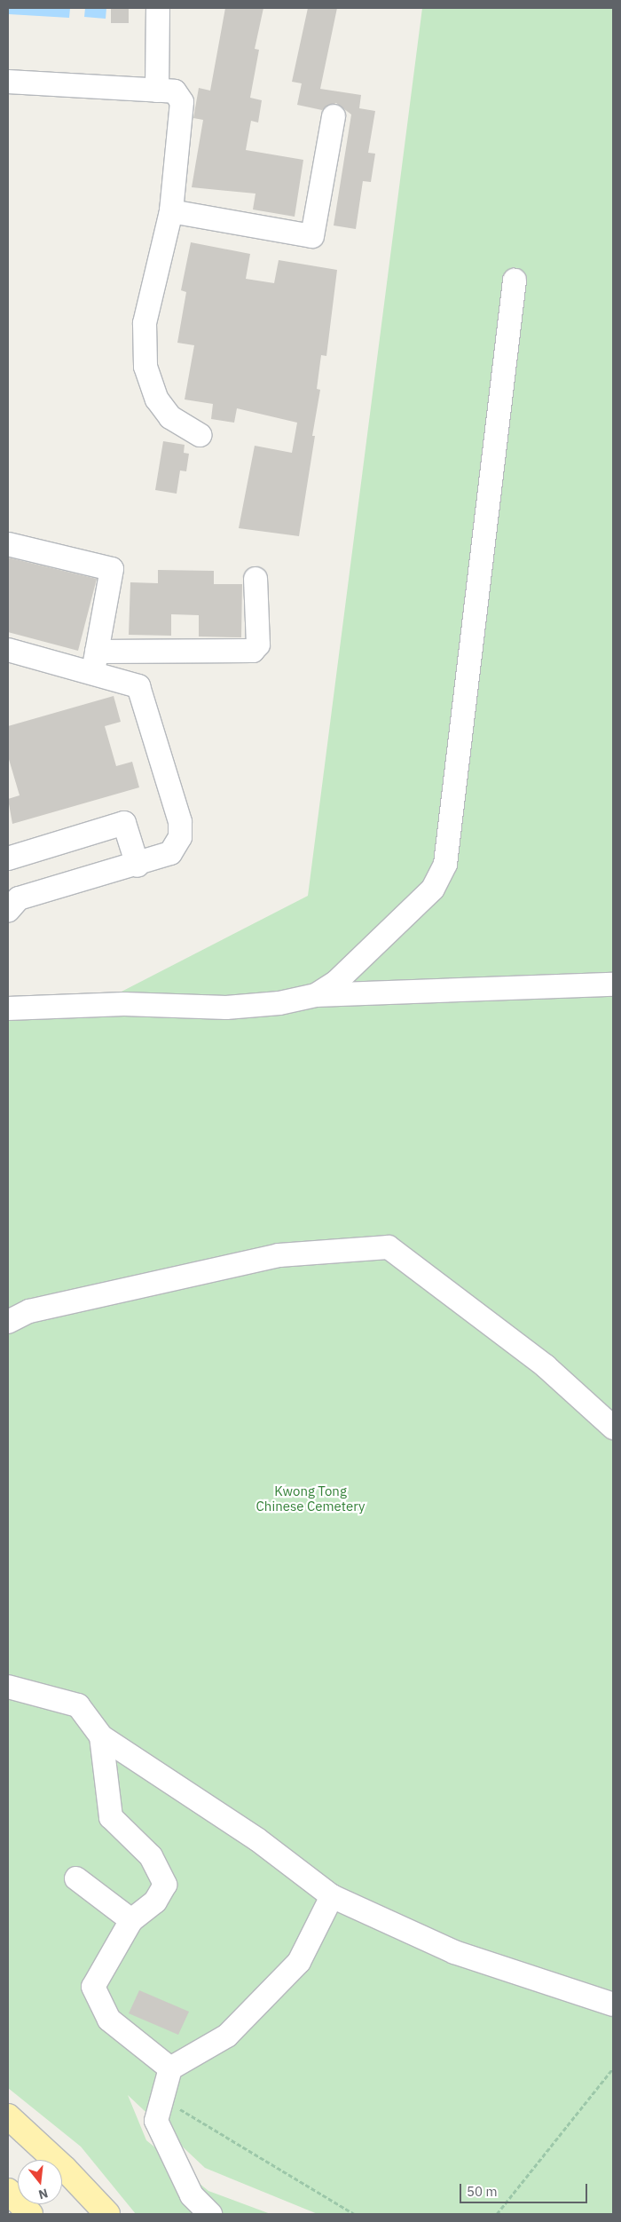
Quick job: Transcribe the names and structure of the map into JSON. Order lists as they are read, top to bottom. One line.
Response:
{"parks":["Kwong Tong Chinese Cemetery"],"scale_bar":"50 m","north":"bottom"}
